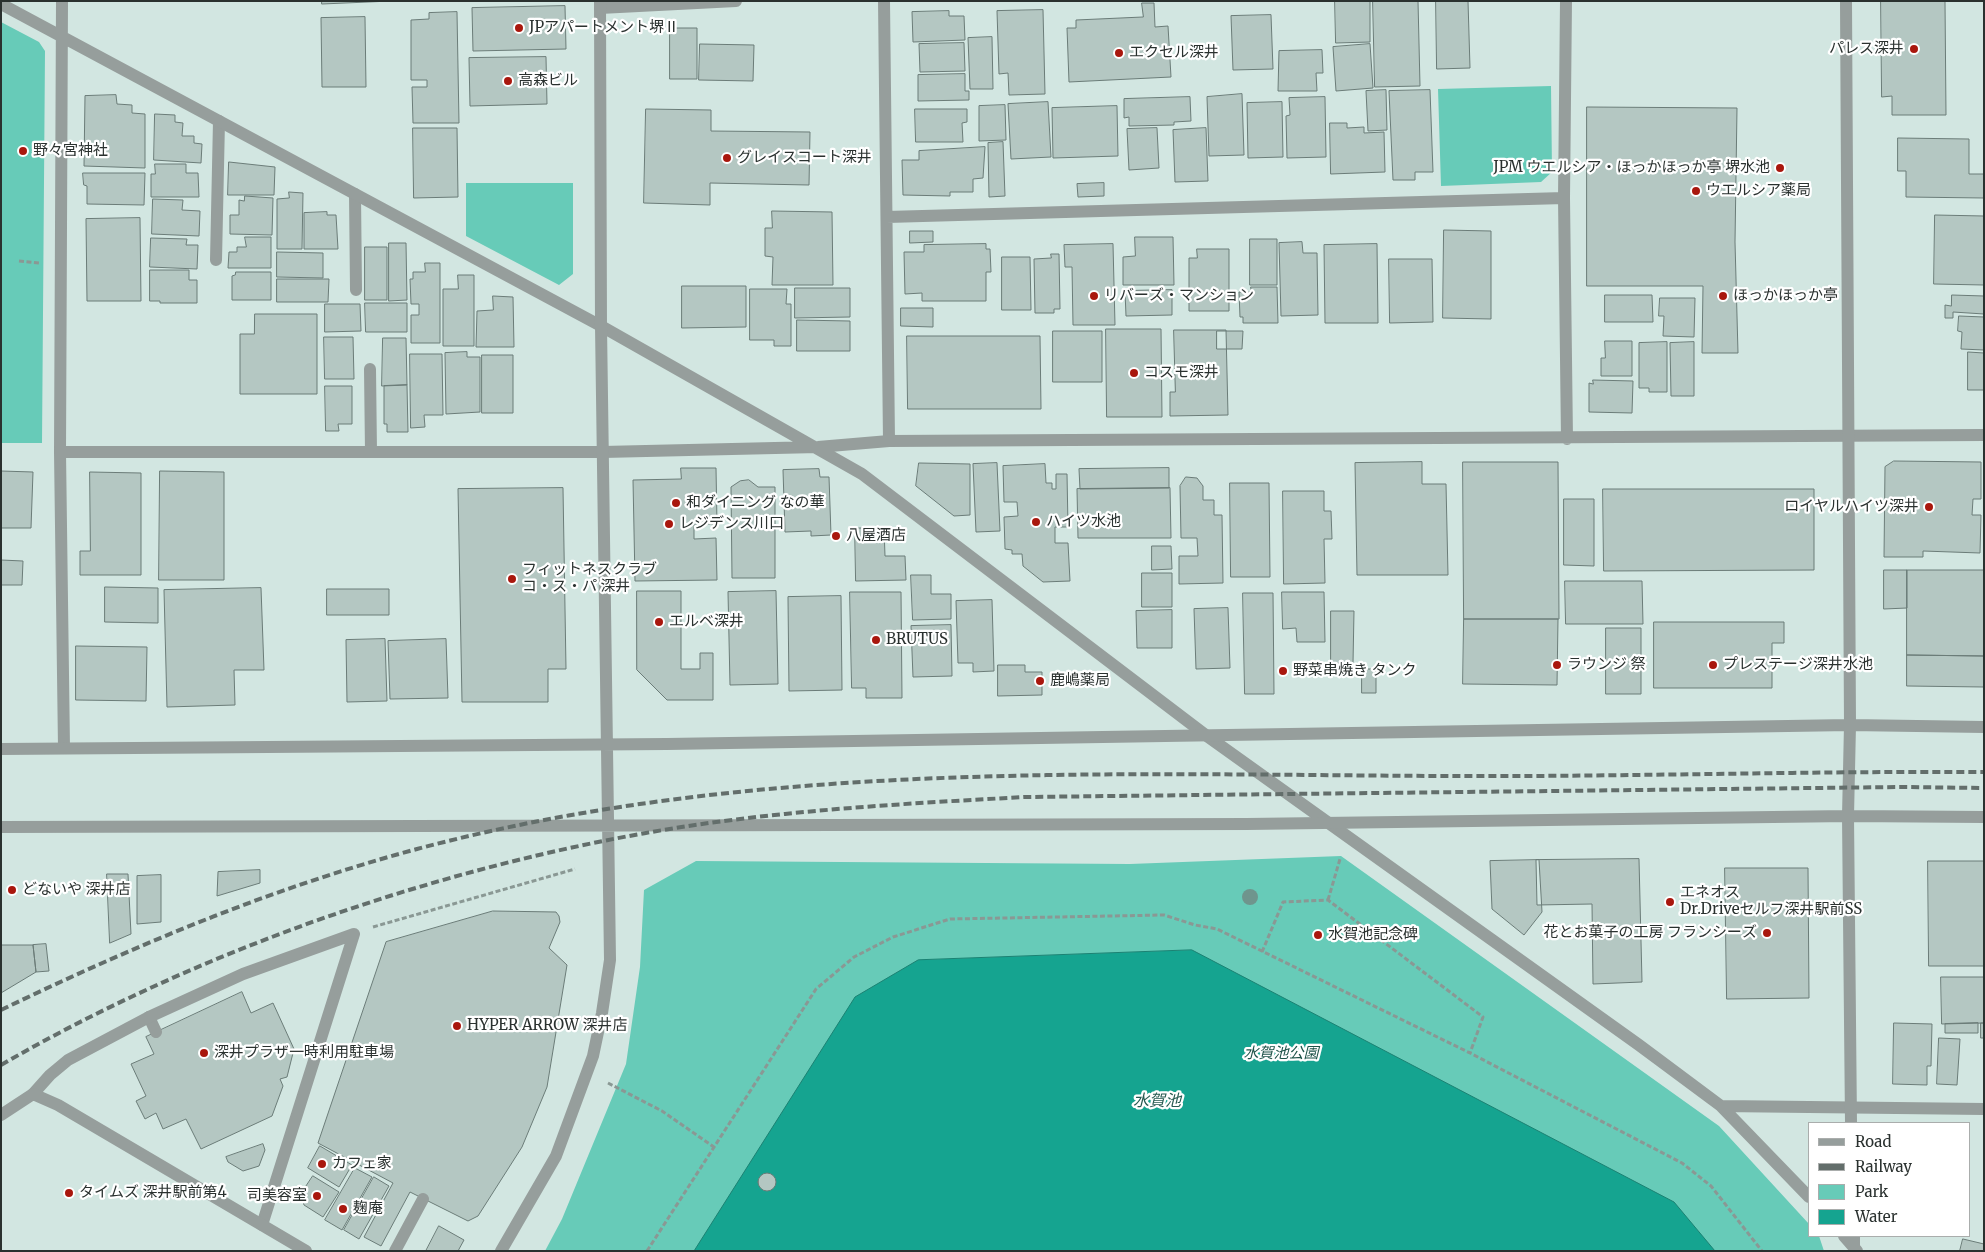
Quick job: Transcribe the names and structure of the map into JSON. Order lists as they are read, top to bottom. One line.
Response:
{"water":["水賀池"],"parks":["水賀池公園"],"places":["JPアパートメント堺Ⅱ","パレス深井","エクセル深井","高森ビル","野々宮神社","グレイスコート深井","JPM ウエルシア・ほっかほっか亭 堺水池","ウエルシア薬局","リバーズ・マンション","ほっかほっか亭","コスモ深井","和ダイニング なの華","ロイヤルハイツ深井","ハイツ水池","レジデンス川口","八屋酒店","フィットネスクラブ コ・ス・パ 深井","エルベ深井","BRUTUS","ラウンジ 祭","プレステージ深井水池","野菜串焼き タンク","鹿嶋薬局","どないや 深井店","エネオス Dr.Driveセルフ深井駅前SS","花とお菓子の工房 フランシーズ","水賀池記念碑","HYPER ARROW 深井店","深井プラザ一時利用駐車場","カフェ家","タイムズ 深井駅前第4","司美容室","麹庵"],"legend":["Road","Railway","Park","Water"]}
